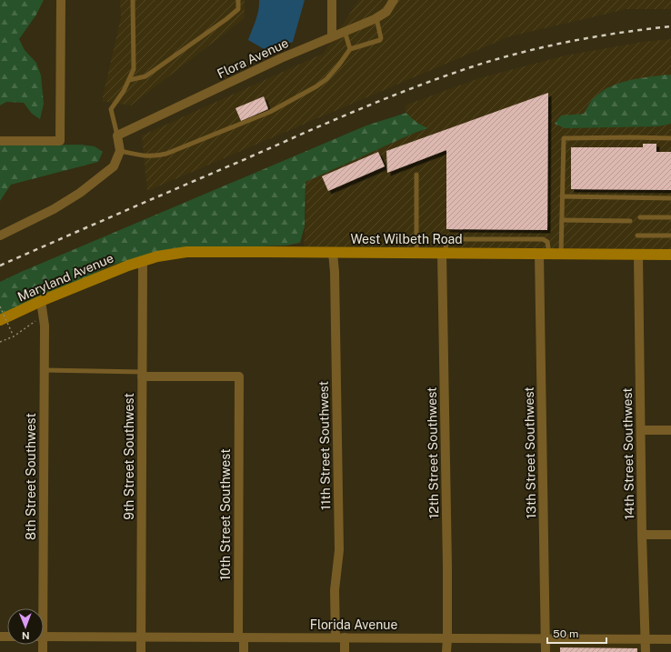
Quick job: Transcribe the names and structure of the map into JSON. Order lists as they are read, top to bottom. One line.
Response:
{"streets":{"main road":["West Wilbeth Road","Maryland Avenue"],"street":["Flora Avenue","11th Street Southwest","12th Street Southwest","13th Street Southwest","14th Street Southwest","9th Street Southwest","8th Street Southwest","10th Street Southwest","Florida Avenue"]},"crossings":[["West Wilbeth Road","Maryland Avenue"],["West Wilbeth Road","11th Street Southwest"],["West Wilbeth Road","12th Street Southwest"],["West Wilbeth Road","13th Street Southwest"],["West Wilbeth Road","14th Street Southwest"],["West Wilbeth Road","9th Street Southwest"],["Maryland Avenue","9th Street Southwest"],["Maryland Avenue","8th Street Southwest"],["11th Street Southwest","Florida Avenue"],["12th Street Southwest","Florida Avenue"],["13th Street Southwest","Florida Avenue"],["14th Street Southwest","Florida Avenue"],["9th Street Southwest","10th Street Southwest"],["9th Street Southwest","Florida Avenue"],["10th Street Southwest","Florida Avenue"]],"scale_bar":"50 m","north":"bottom"}
